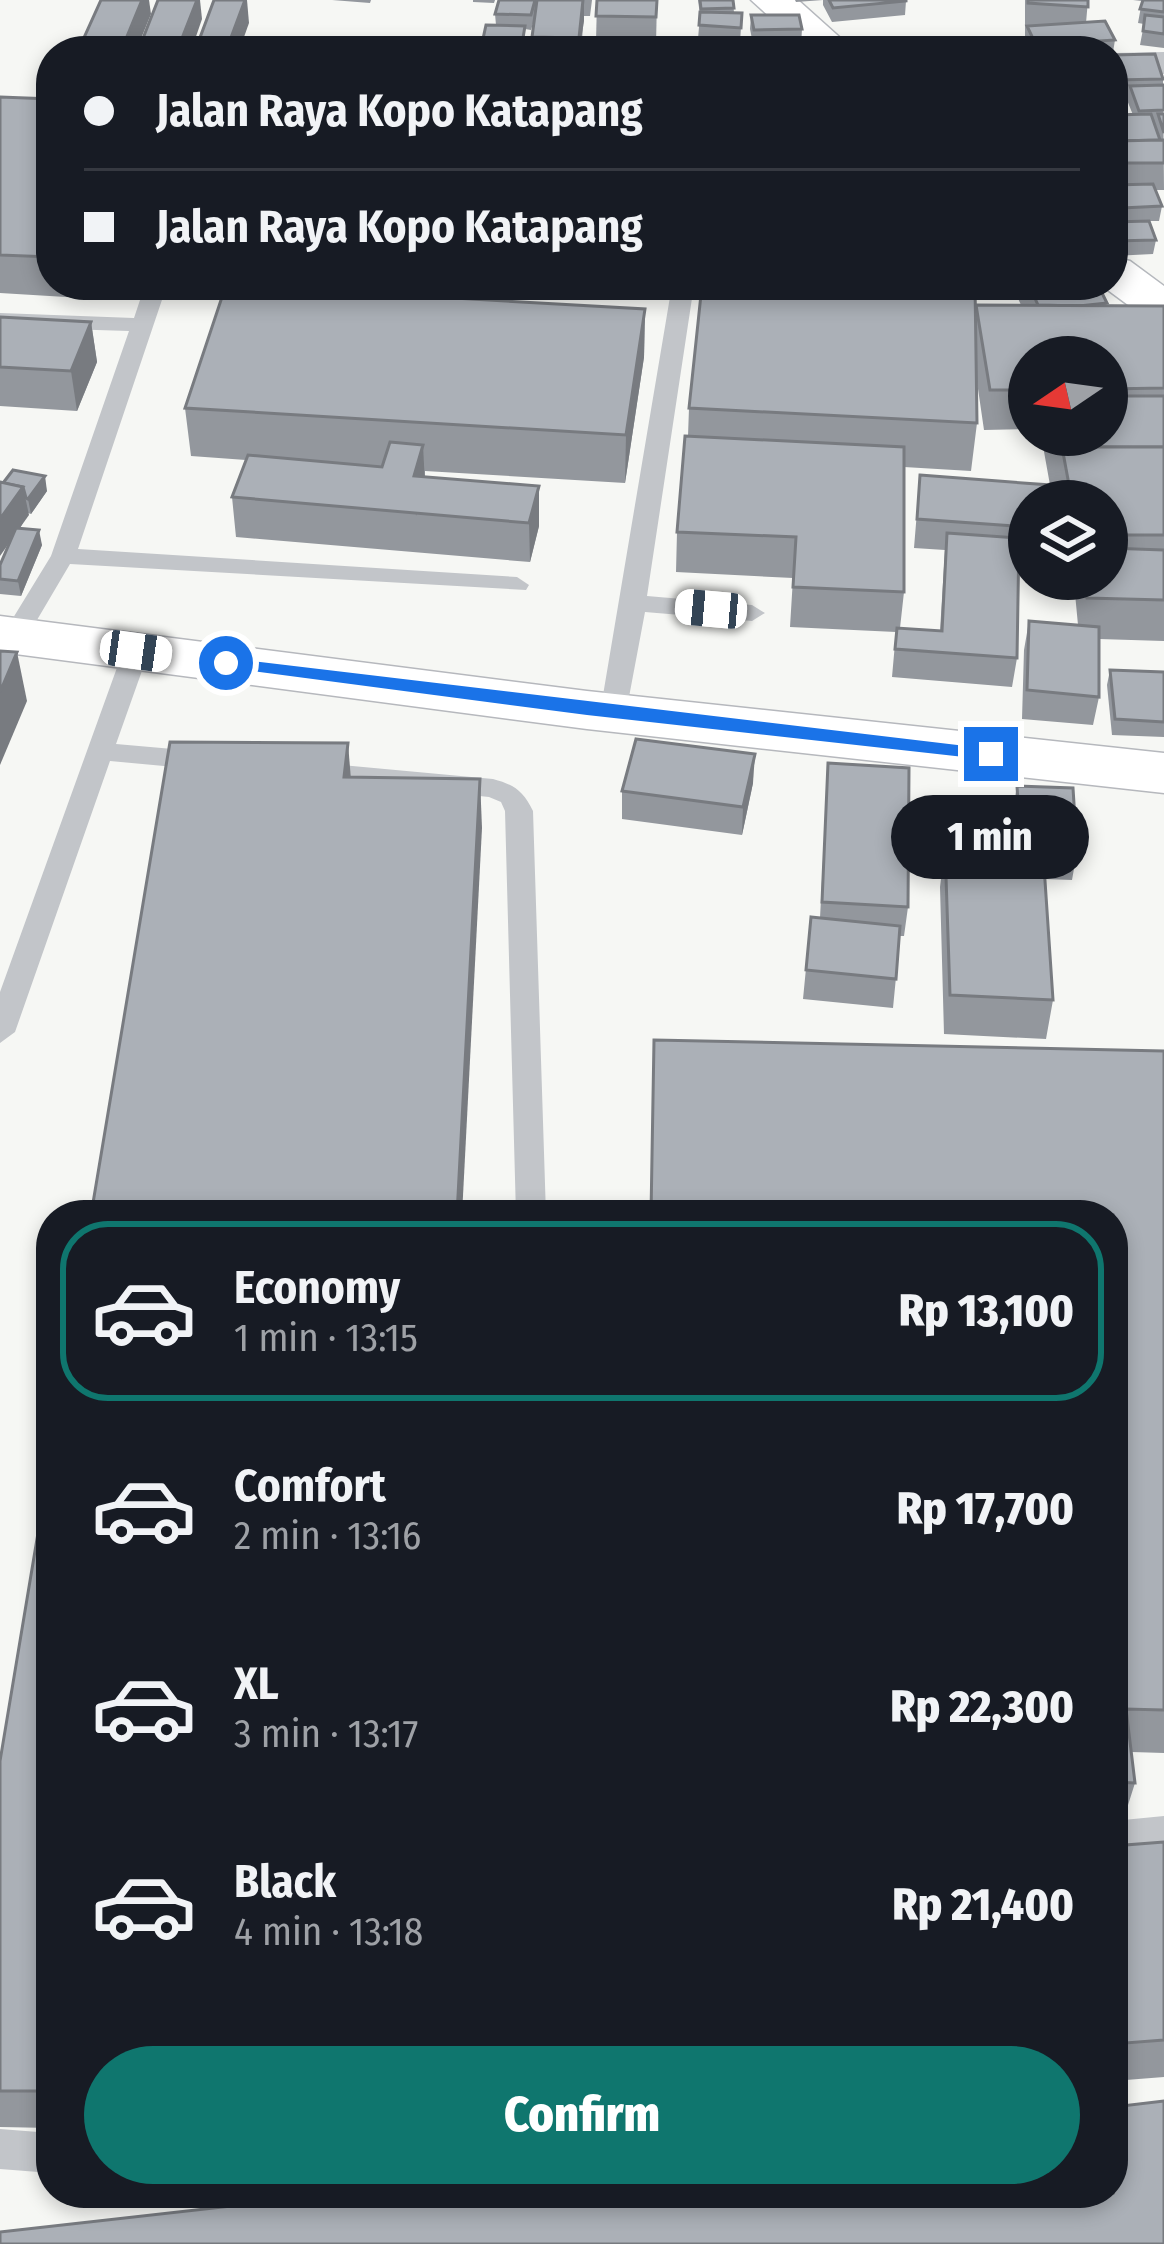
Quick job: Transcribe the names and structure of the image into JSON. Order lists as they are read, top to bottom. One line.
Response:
{"north":"left","page":{"banner":["Jalan Raya Kopo Katapang","Jalan Raya Kopo Katapang"],"bubble":"1 min","list":[{"name":"Economy","note":"1 min · 13:15","value":"Rp 13,100"},{"name":"Comfort","note":"2 min · 13:16","value":"Rp 17,700"},{"name":"XL","note":"3 min · 13:17","value":"Rp 22,300"},{"name":"Black","note":"4 min · 13:18","value":"Rp 21,400"}],"buttons":"Confirm"}}
